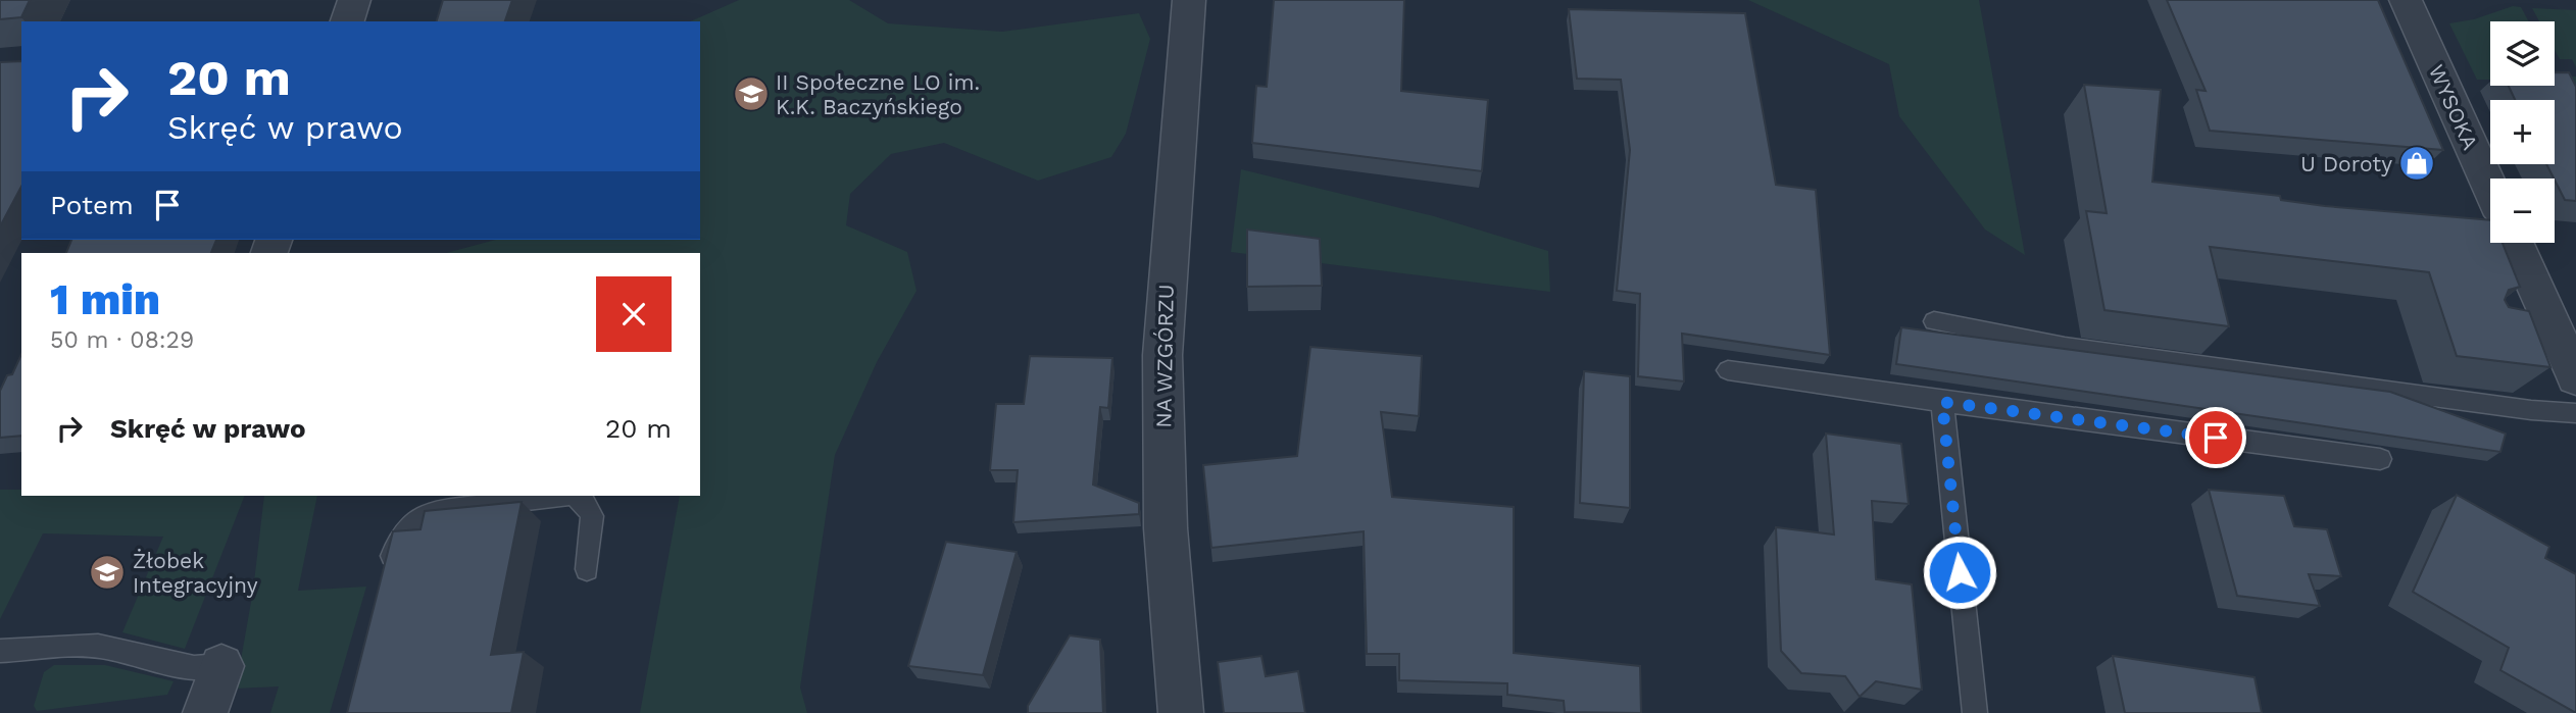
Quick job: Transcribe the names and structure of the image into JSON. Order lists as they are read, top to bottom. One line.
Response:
{"streets":{"street":["WYSOKA","NA WZGÓRZU"]},"places":{"school or university":["II Społeczne LO im. K.K. Baczyńskiego","Żłobek Integracyjny"],"shop":["U Doroty"]},"page":{"map_buttons":["+","−"],"turn":["20 m","Skręć w prawo"],"then":"Potem","heading":["1 min","50 m · 08:29"],"list":[{"name":"Skręć w prawo","value":"20 m"}]}}
